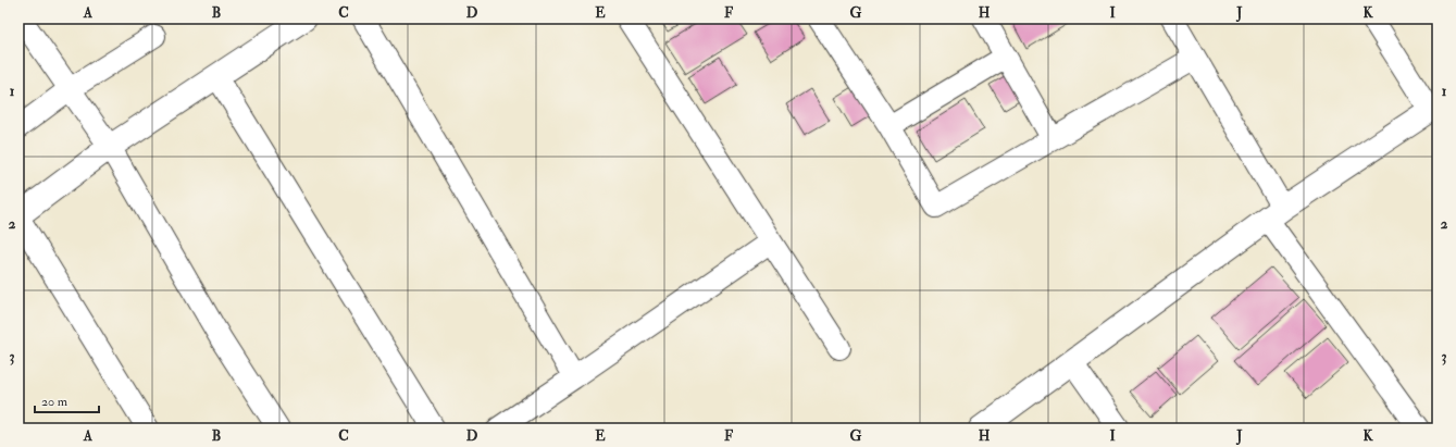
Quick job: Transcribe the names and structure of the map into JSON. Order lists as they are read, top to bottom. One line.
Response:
{"scale_bar":"20 m","grid":{"columns":["A","B","C","D","E","F","G","H","I","J","K"],"rows":["1","2","3"]}}
